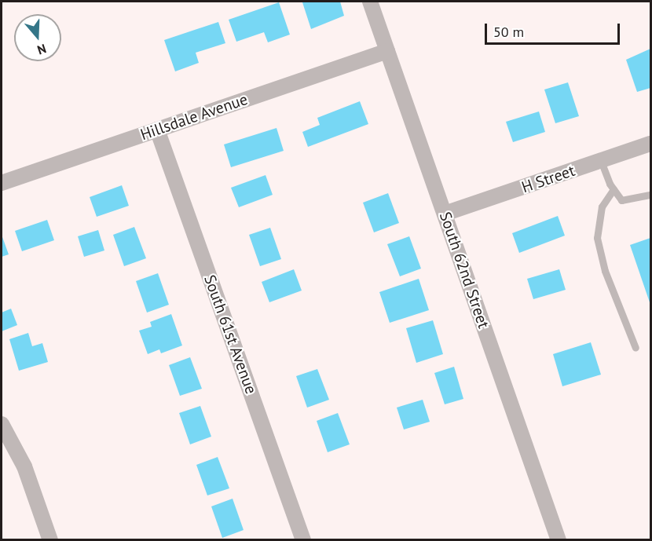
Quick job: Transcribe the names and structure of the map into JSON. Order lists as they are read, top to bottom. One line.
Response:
{"streets":{"street":["Hillsdale Avenue","H Street","South 62nd Street","South 61st Avenue"]},"crossings":[["Hillsdale Avenue","South 62nd Street"],["Hillsdale Avenue","South 61st Avenue"],["H Street","South 62nd Street"]],"scale_bar":"50 m","north":"bottom"}
